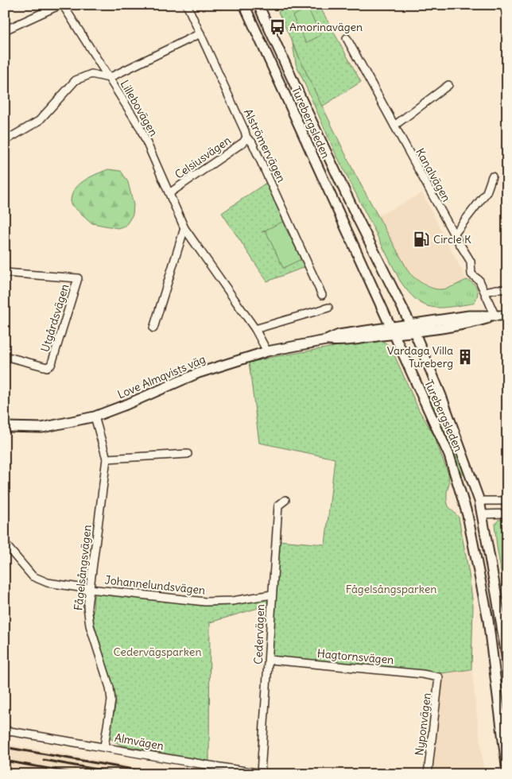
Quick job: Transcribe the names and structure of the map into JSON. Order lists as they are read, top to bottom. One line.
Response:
{"streets":{"main road":["Turebergsleden","Love Almqvists väg"],"street":["Lillebovägen","Alströmervägen","Celsiusvägen","Kanalvägen","Utgårdsvägen","Fågelsångsvägen","Johannelundsvägen","Cedervägen","Hagtornsvägen","Nyponvägen","Almvägen"]},"crossings":[["Lillebovägen","Celsiusvägen"],["Lillebovägen","Love Almqvists väg"],["Turebergsleden","Love Almqvists väg"],["Alströmervägen","Celsiusvägen"],["Kanalvägen","Love Almqvists väg"],["Love Almqvists väg","Fågelsångsvägen"],["Fågelsångsvägen","Johannelundsvägen"],["Fågelsångsvägen","Almvägen"],["Johannelundsvägen","Cedervägen"],["Cedervägen","Hagtornsvägen"],["Cedervägen","Almvägen"],["Hagtornsvägen","Nyponvägen"]],"parks":["Fågelsångsparken","Cedervägsparken"],"places":{"bus stop":["Amorinavägen"],"fuel station":["Circle K"],"building":["Vardaga Villa Tureberg"]}}
